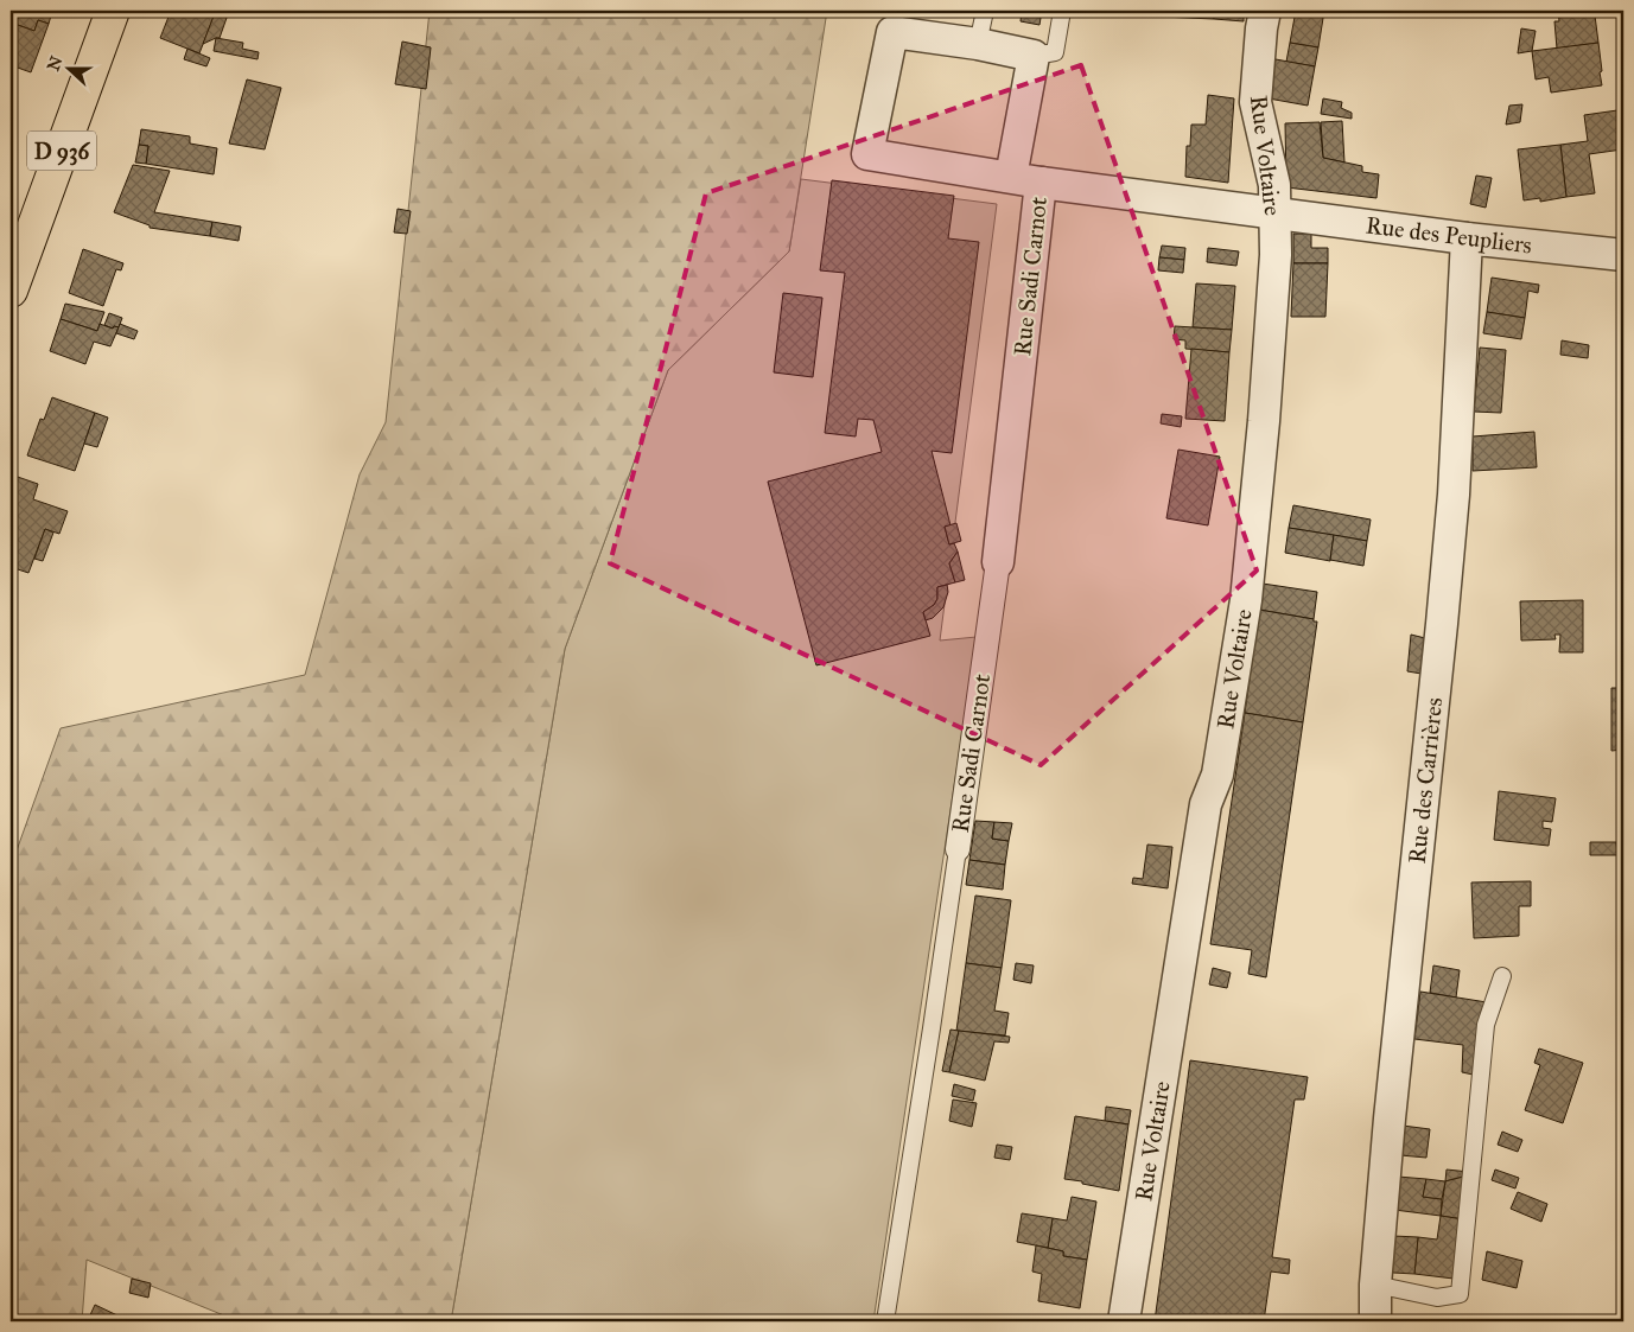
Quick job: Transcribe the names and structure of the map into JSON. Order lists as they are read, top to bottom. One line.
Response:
{"streets":{"main road":["D 936"],"street":["Rue Voltaire","Rue des Peupliers","Rue Sadi Carnot","Rue des Carrières"]},"crossings":[["Rue Voltaire","Rue des Peupliers"],["Rue des Peupliers","Rue Sadi Carnot"],["Rue des Peupliers","Rue des Carrières"]],"north":"left"}
